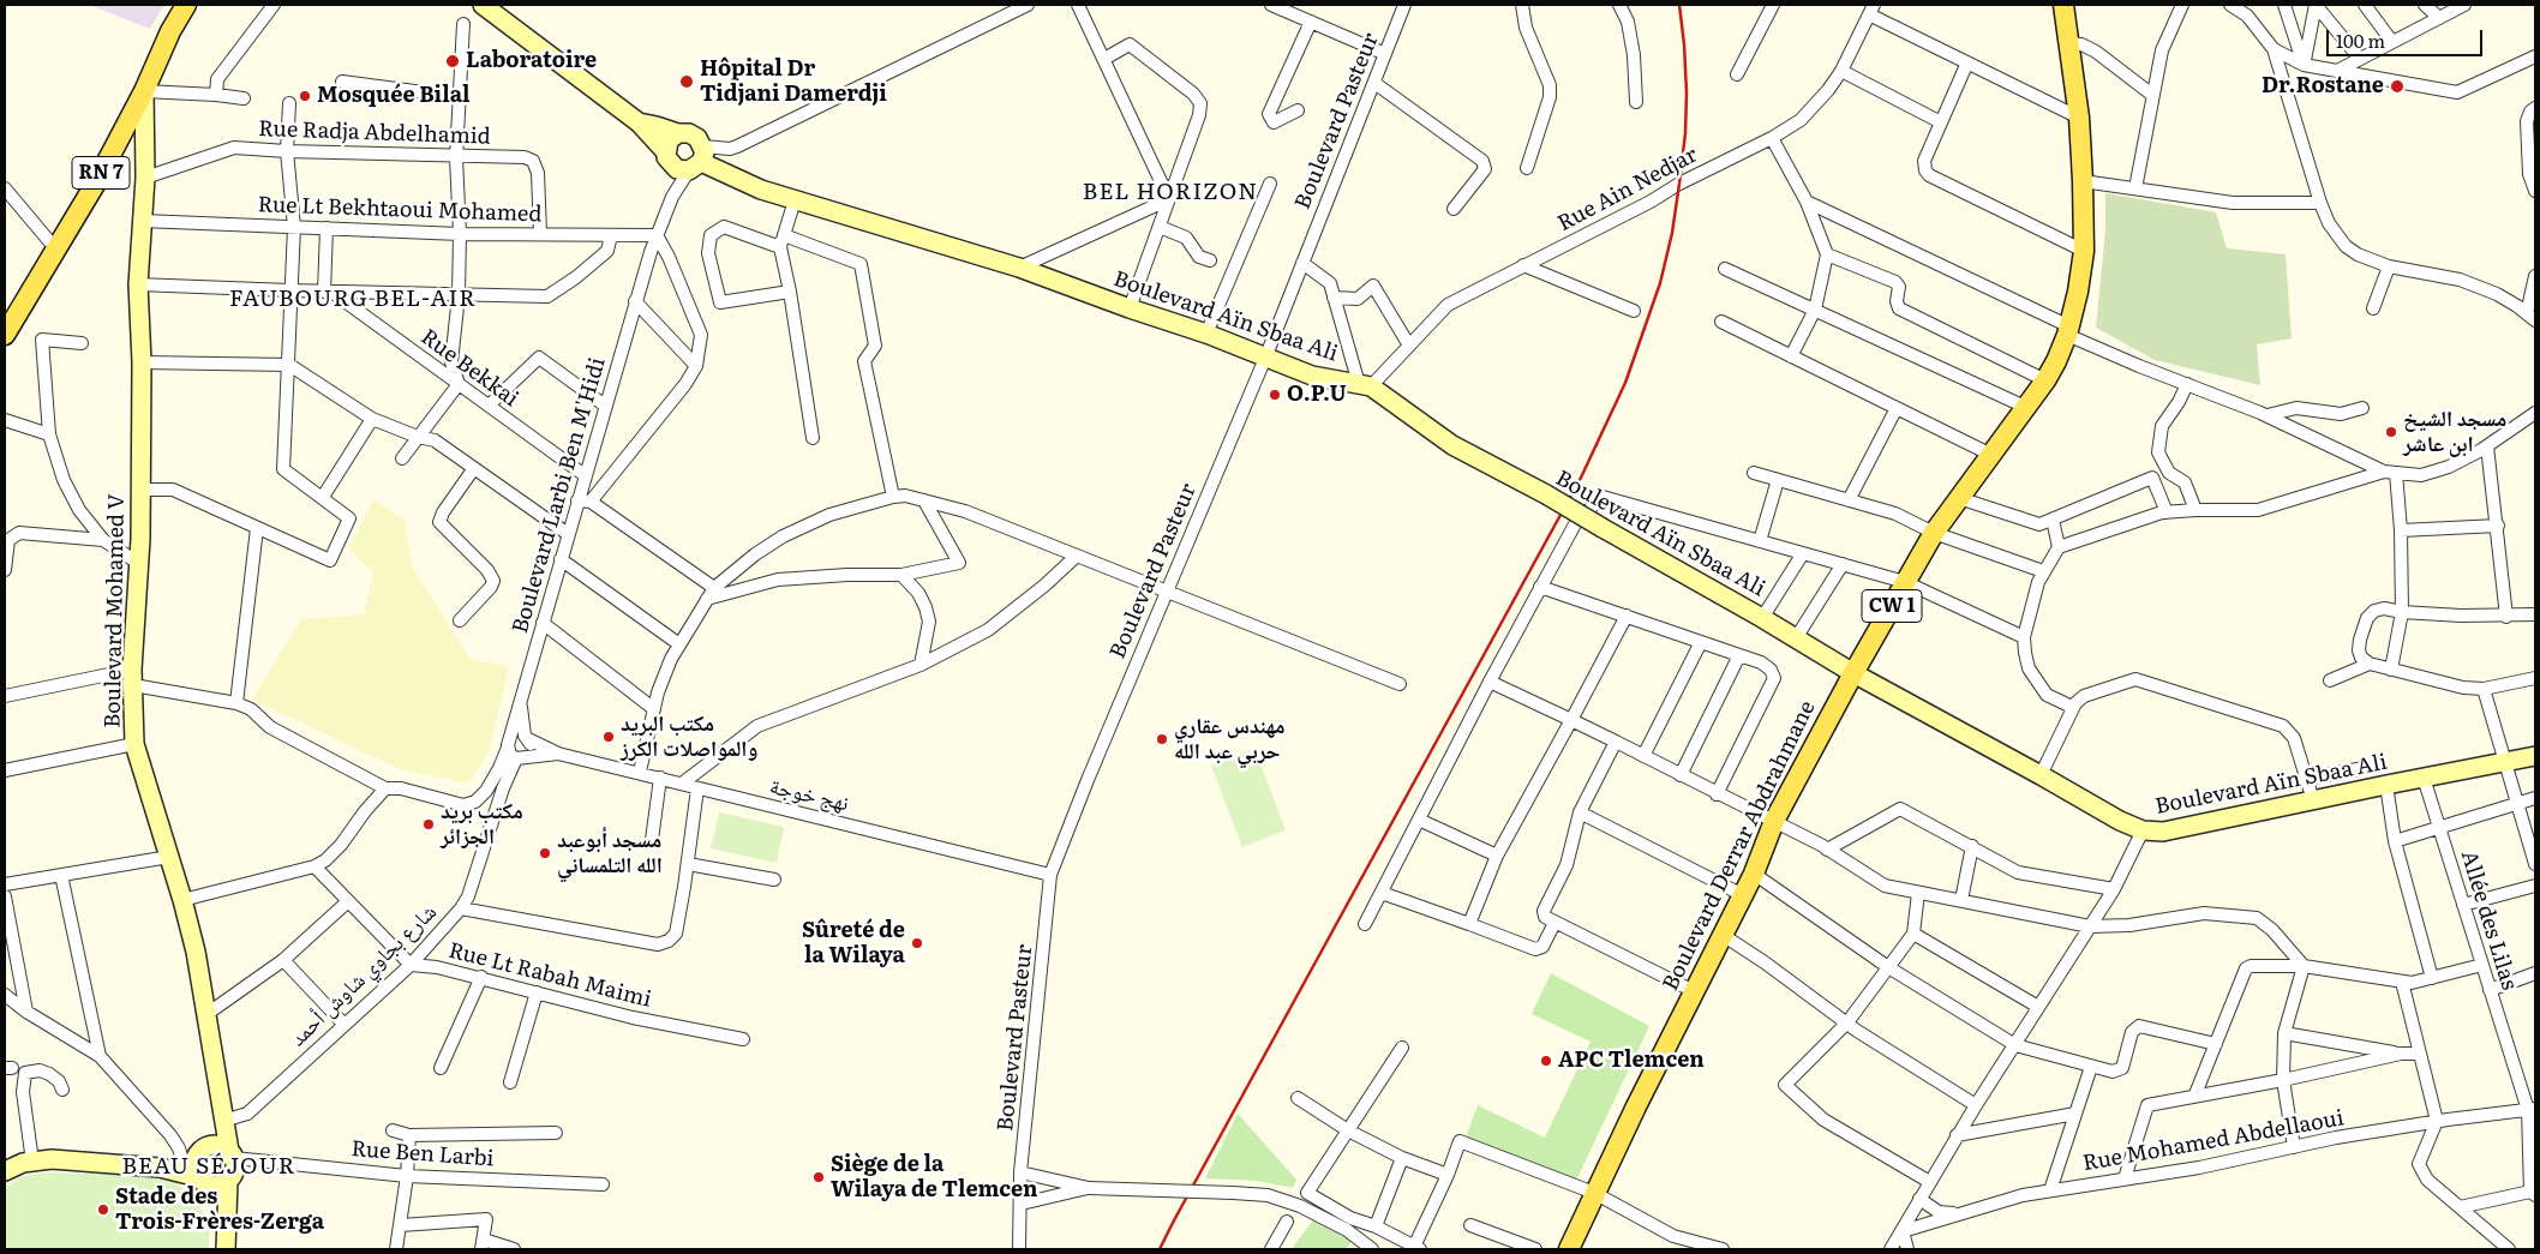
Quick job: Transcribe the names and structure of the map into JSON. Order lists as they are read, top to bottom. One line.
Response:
{"streets":{"main road":["RN 7","Boulevard Aïn Sbaa Ali","CW 1","Boulevard Mohamed V","Boulevard Derrar Abdrahmane"],"street":["Boulevard Pasteur","Rue Radja Abdelhamid","Rue Ain Nedjar","Rue Lt Bekhtaoui Mohamed","Rue Bekkai","Boulevard Larbi Ben M'Hidi","نهج خوجة","Allée des Lilas","شارع بجاوي شاوش أحمد","Rue Lt Rabah Maimi","Rue Mohamed Abdellaoui","Rue Ben Larbi"]},"crossings":[["Boulevard Pasteur","Boulevard Aïn Sbaa Ali"],["Boulevard Pasteur","نهج خوجة"],["Rue Radja Abdelhamid","Rue Lt Bekhtaoui Mohamed"],["Rue Radja Abdelhamid","Boulevard Mohamed V"],["RN 7","Boulevard Mohamed V"],["Rue Ain Nedjar","Boulevard Aïn Sbaa Ali"],["Rue Lt Bekhtaoui Mohamed","Boulevard Larbi Ben M'Hidi"],["Rue Lt Bekhtaoui Mohamed","Boulevard Mohamed V"],["Boulevard Aïn Sbaa Ali","Boulevard Derrar Abdrahmane"],["Boulevard Aïn Sbaa Ali","Allée des Lilas"],["Rue Bekkai","Boulevard Larbi Ben M'Hidi"],["Boulevard Larbi Ben M'Hidi","نهج خوجة"],["Boulevard Larbi Ben M'Hidi","شارع بجاوي شاوش أحمد"],["Boulevard Mohamed V","شارع بجاوي شاوش أحمد"],["نهج خوجة","شارع بجاوي شاوش أحمد"],["Allée des Lilas","Rue Mohamed Abdellaoui"],["شارع بجاوي شاوش أحمد","Rue Lt Rabah Maimi"]],"districts":["BEL HORIZON","FAUBOURG BEL-AIR","BEAU SÉJOUR"],"places":["Laboratoire","Hôpital Dr Tidjani Damerdji","Dr.Rostane","Mosquée Bilal","O.P.U","مسجد الشيخ ابن عاشر","مكتب البريد والمواصلات الكرز","مهندس عقاري حربي عبد الله","مكتب بريد الجزائر","مسجد أبوعبد الله التلمساني","Sûreté de la Wilaya","APC Tlemcen","Siège de la Wilaya de Tlemcen","Stade des Trois-Frères-Zerga"],"scale_bar":"100 m"}
